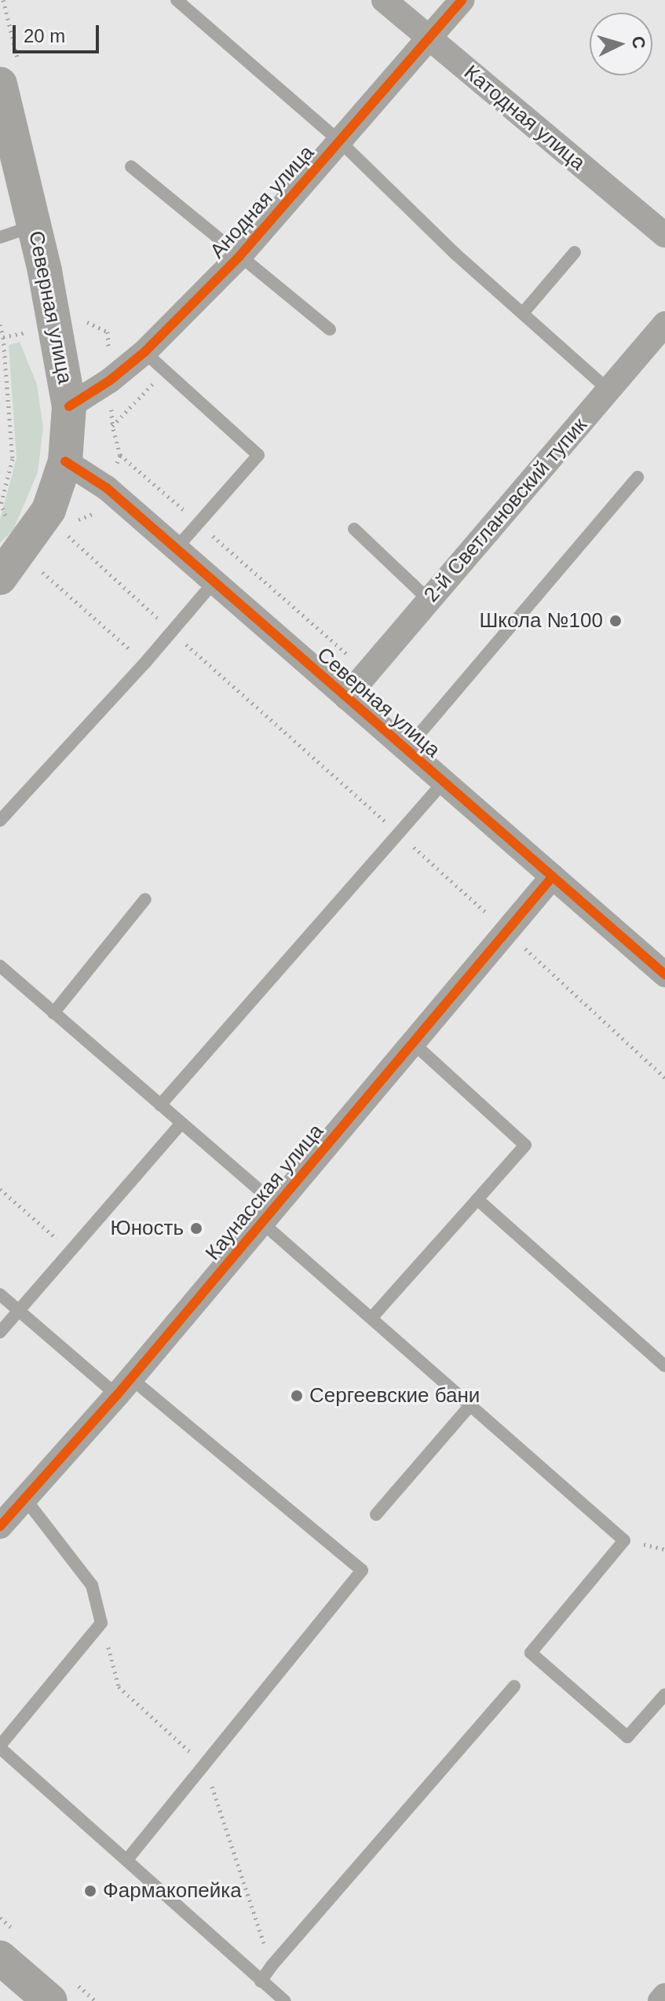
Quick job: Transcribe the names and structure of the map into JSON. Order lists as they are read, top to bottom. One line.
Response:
{"streets":{"main road":["Северная улица"],"street":["Катодная улица","Анодная улица","2-й Светлановский тупик","Каунасская улица"]},"crossings":[["Катодная улица","Анодная улица"],["Анодная улица","Северная улица"],["Северная улица","2-й Светлановский тупик"],["Северная улица","Каунасская улица"]],"places":["Школа №100","Юность","Сергеевские бани","Фармакопейка"],"scale_bar":"20 m","north":"right"}
